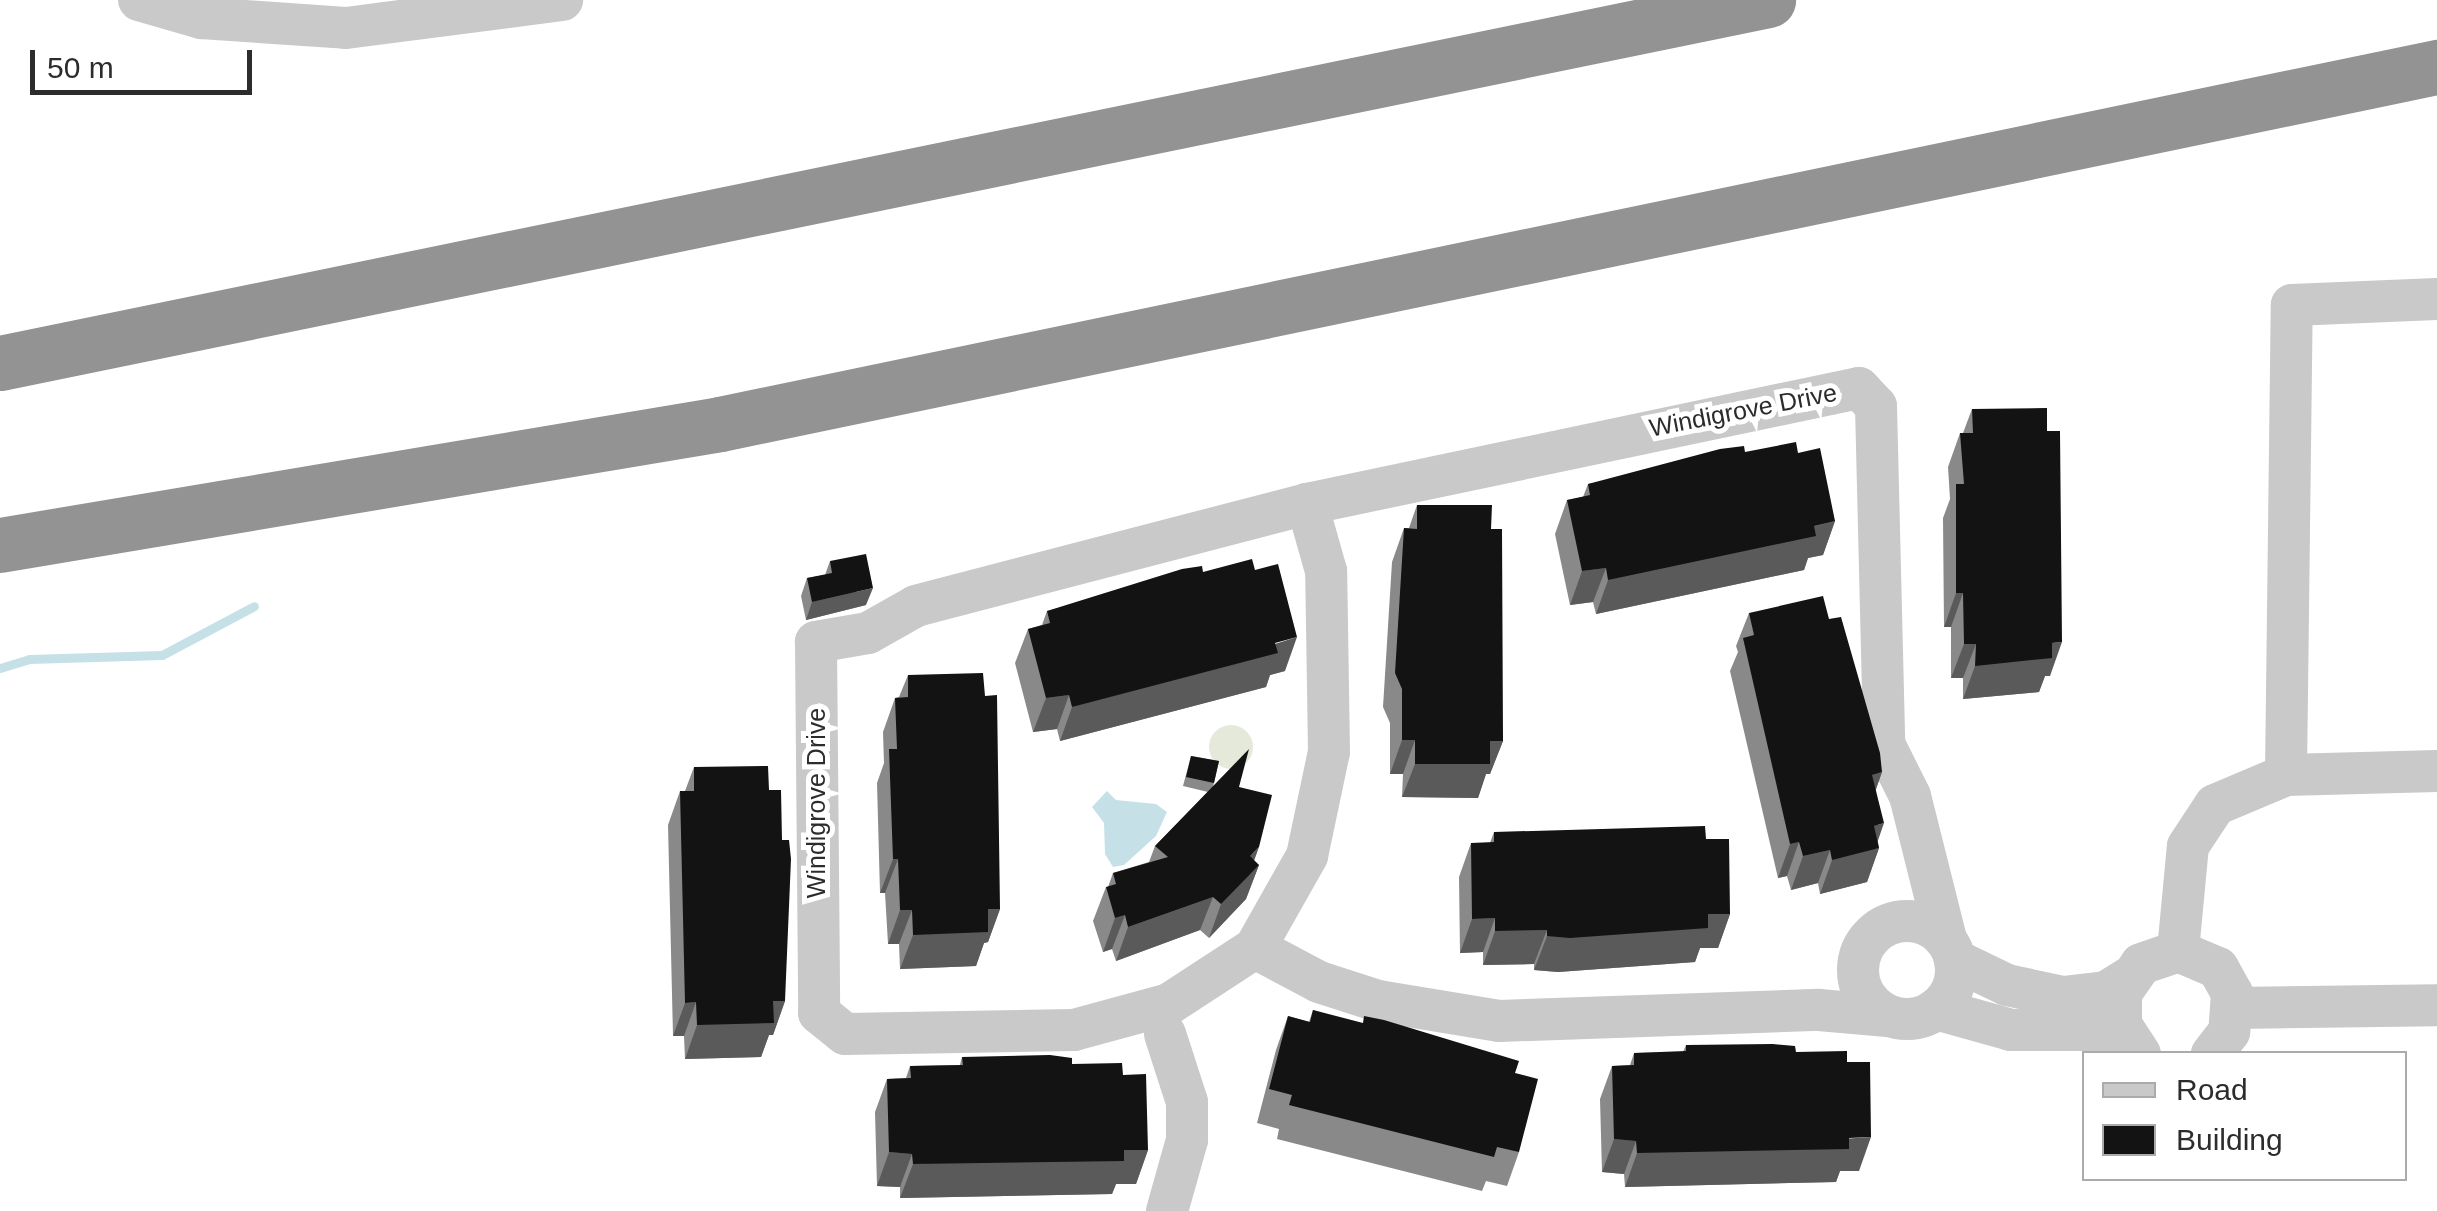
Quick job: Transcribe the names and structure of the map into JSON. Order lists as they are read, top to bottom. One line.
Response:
{"streets":{"street":["Windigrove Drive"]},"legend":["Road","Building"],"scale_bar":"50 m"}
